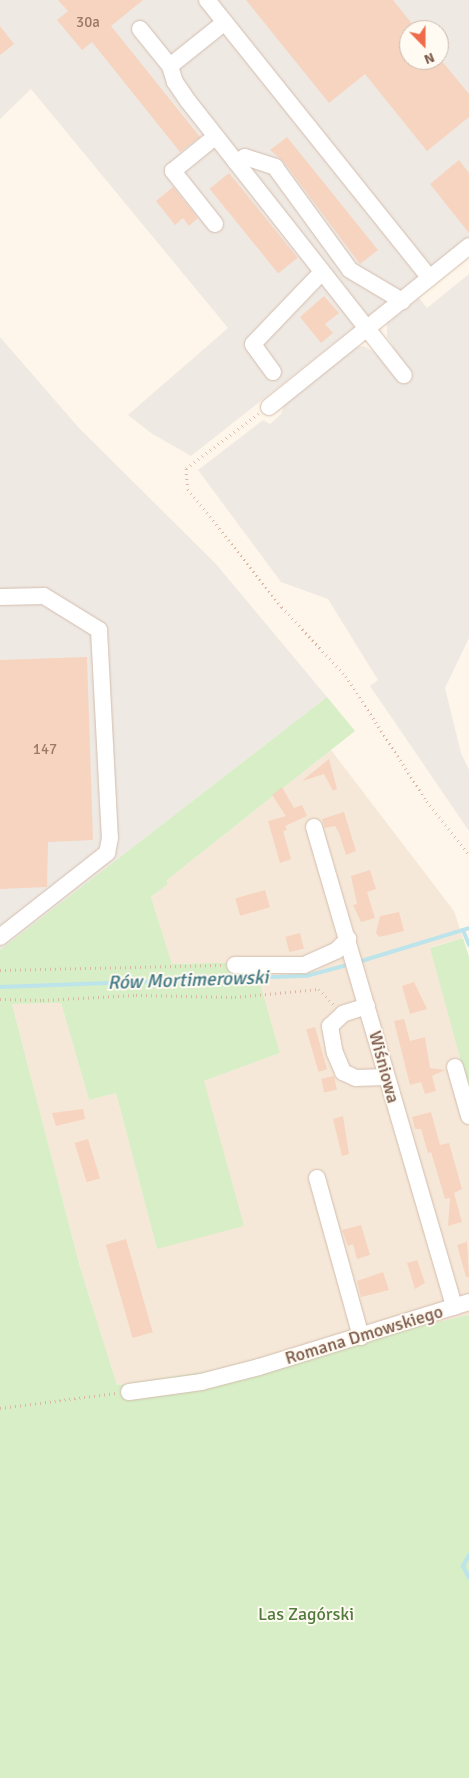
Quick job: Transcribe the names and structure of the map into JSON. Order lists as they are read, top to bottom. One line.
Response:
{"streets":{"street":["Wiśniowa","Romana Dmowskiego"]},"crossings":[["Wiśniowa","Romana Dmowskiego"]],"water":["Rów Mortimerowski"],"parks":["Las Zagórski"],"house_numbers":["30a","147"],"north":"bottom"}
